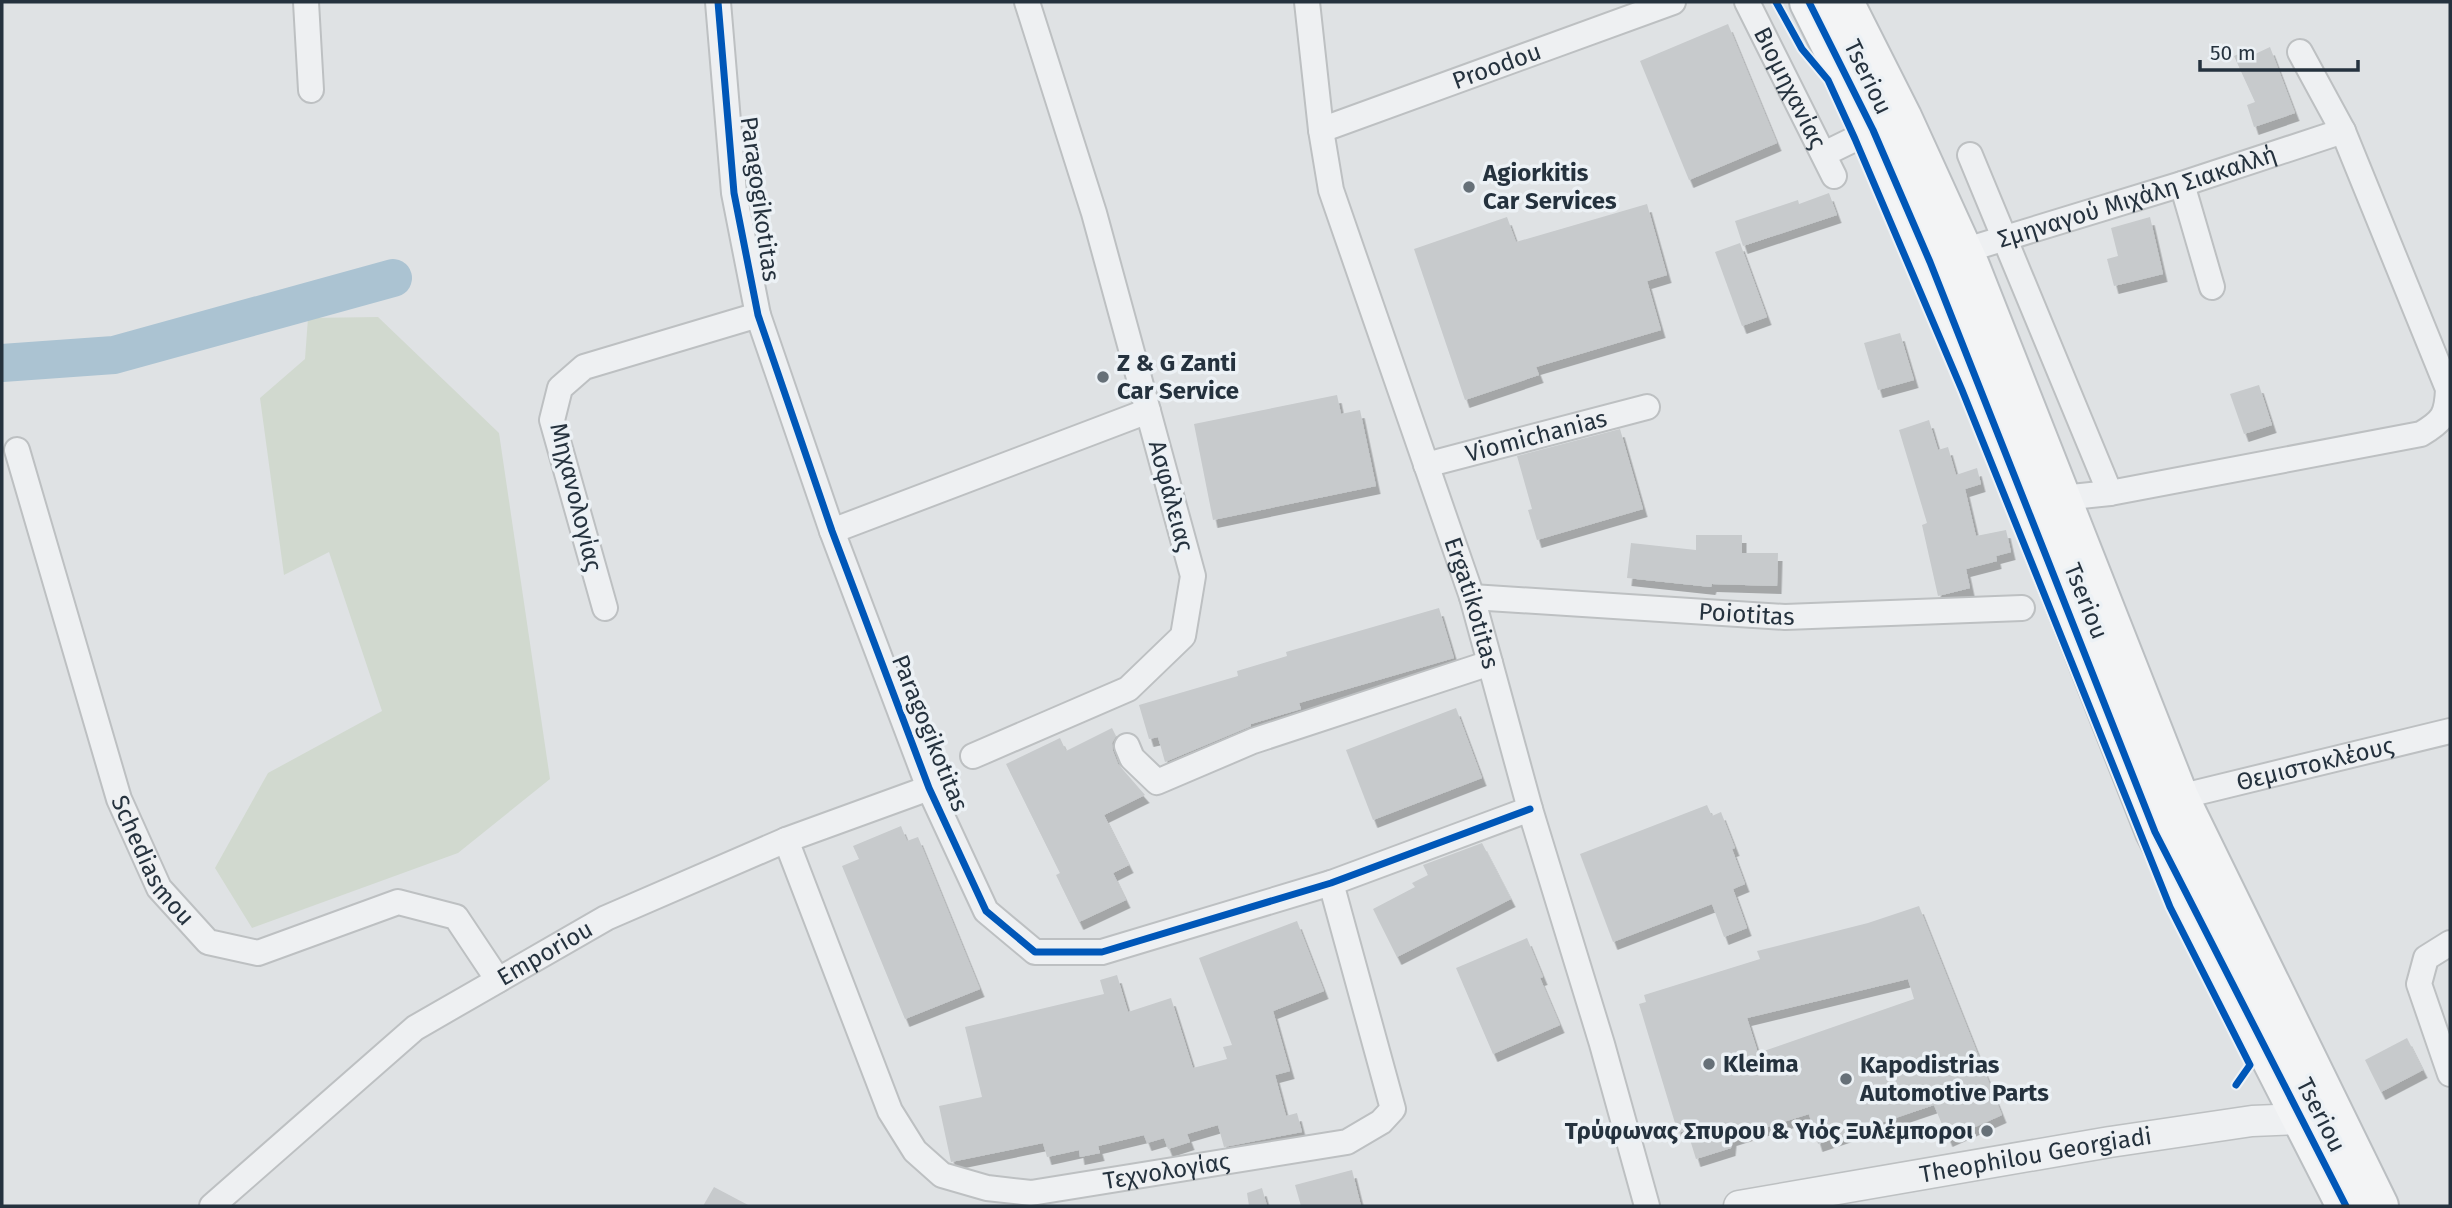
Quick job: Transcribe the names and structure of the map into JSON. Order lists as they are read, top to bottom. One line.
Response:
{"streets":{"main road":["Tseriou"],"street":["Proodou","Βιομηχανίας","Σμηναγού Μιχάλη Σιακαλλή","Paragogikotitas","Viomichanias","Ασφάλειας","Μηχανολογίας","Ergatikotitas","Poiotitas","Θεμιστοκλέους","Schediasmou","Emporiou","Theophilou Georgiadi","Τεχνολογίας"]},"crossings":[["Proodou","Ergatikotitas"],["Tseriou","Βιομηχανίας"],["Tseriou","Σμηναγού Μιχάλη Σιακαλλή"],["Tseriou","Θεμιστοκλέους"],["Tseriou","Theophilou Georgiadi"],["Paragogikotitas","Μηχανολογίας"],["Paragogikotitas","Ergatikotitas"],["Paragogikotitas","Emporiou"],["Paragogikotitas","Τεχνολογίας"],["Viomichanias","Ergatikotitas"],["Ergatikotitas","Poiotitas"],["Schediasmou","Emporiou"],["Emporiou","Τεχνολογίας"]],"places":["Agiorkitis Car Services","Z & G Zanti Car Service","Kleima","Kapodistrias Automotive Parts","Τρύφωνας Σπυρου & Υιός Ξυλέμποροι"],"scale_bar":"50 m"}
